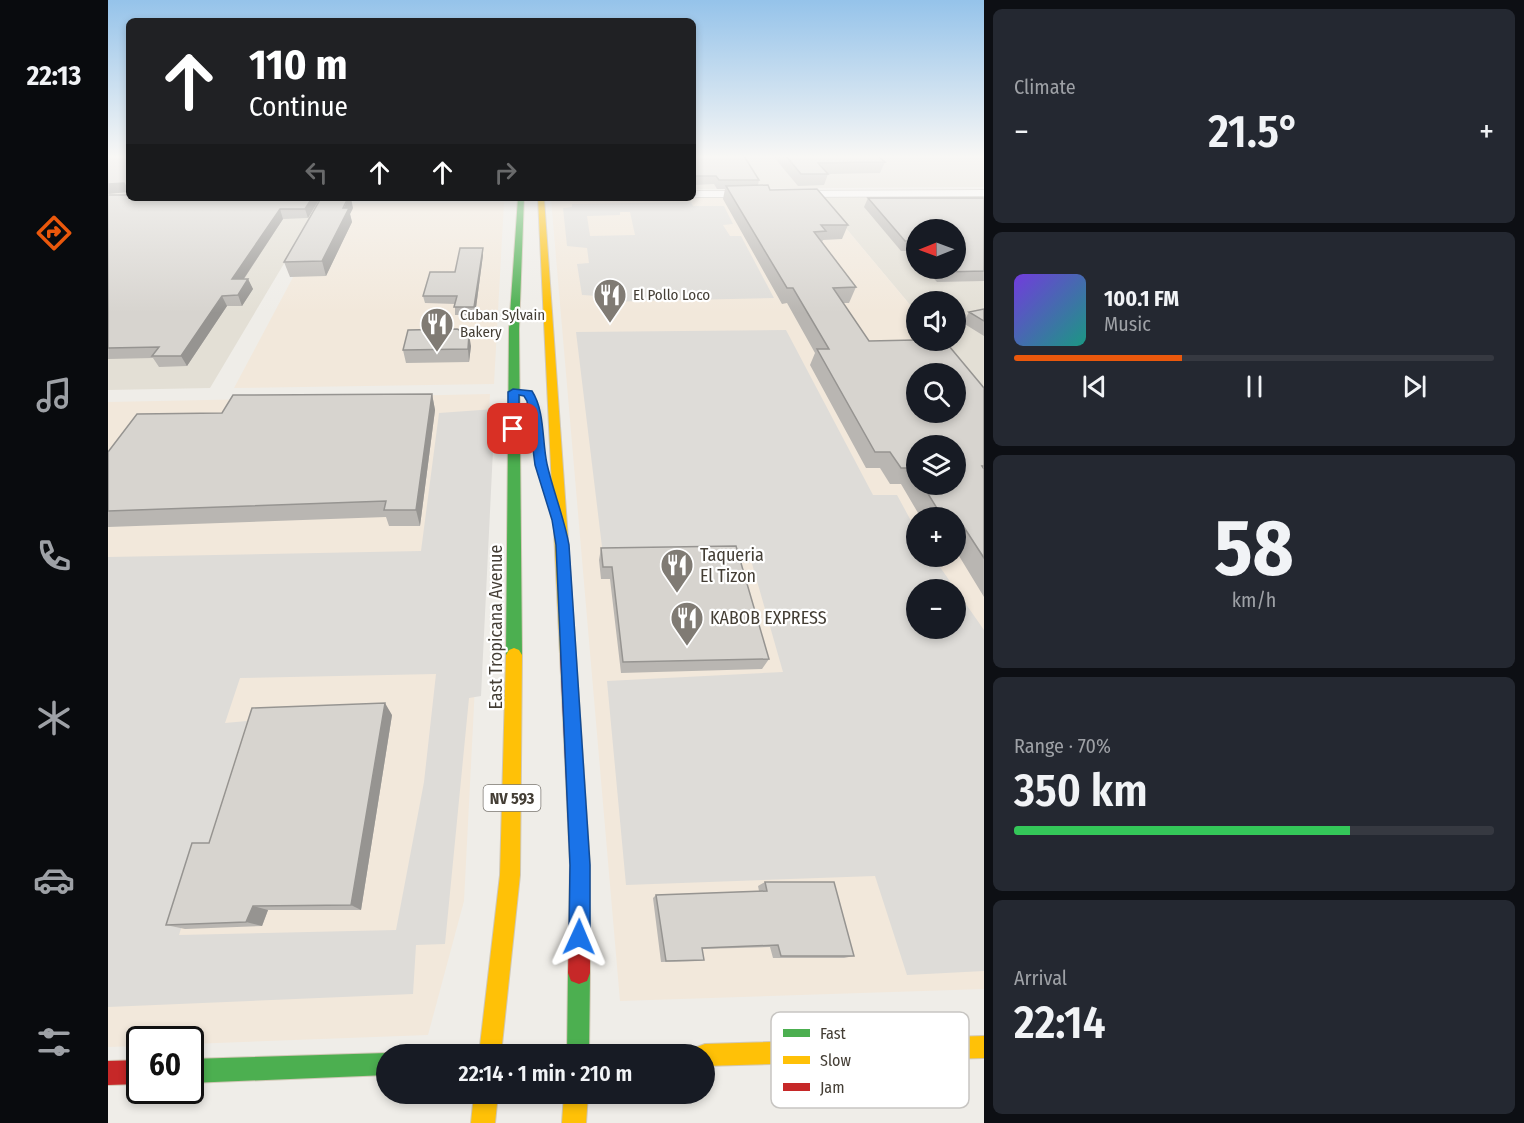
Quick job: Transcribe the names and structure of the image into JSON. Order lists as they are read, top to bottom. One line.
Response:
{"streets":{"main road":["East Tropicana Avenue","NV 593"]},"places":{"restaurant":["El Pollo Loco","Cuban Sylvain Bakery","Taqueria El Tizon","KABOB EXPRESS"]},"legend":["Fast","Slow","Jam"],"north":"left","page":{"tabs":"22:13","tile":["Climate",["58","km/h"],["Range · 70%","350 km"],["Arrival","22:14"]],"turn":["110 m","Continue"],"heat":["−","21.5°","+"],"map_buttons":["+","−"],"song":["100.1 FM","Music"],"limit":"60","trip":"22:14 · 1 min · 210 m"}}
